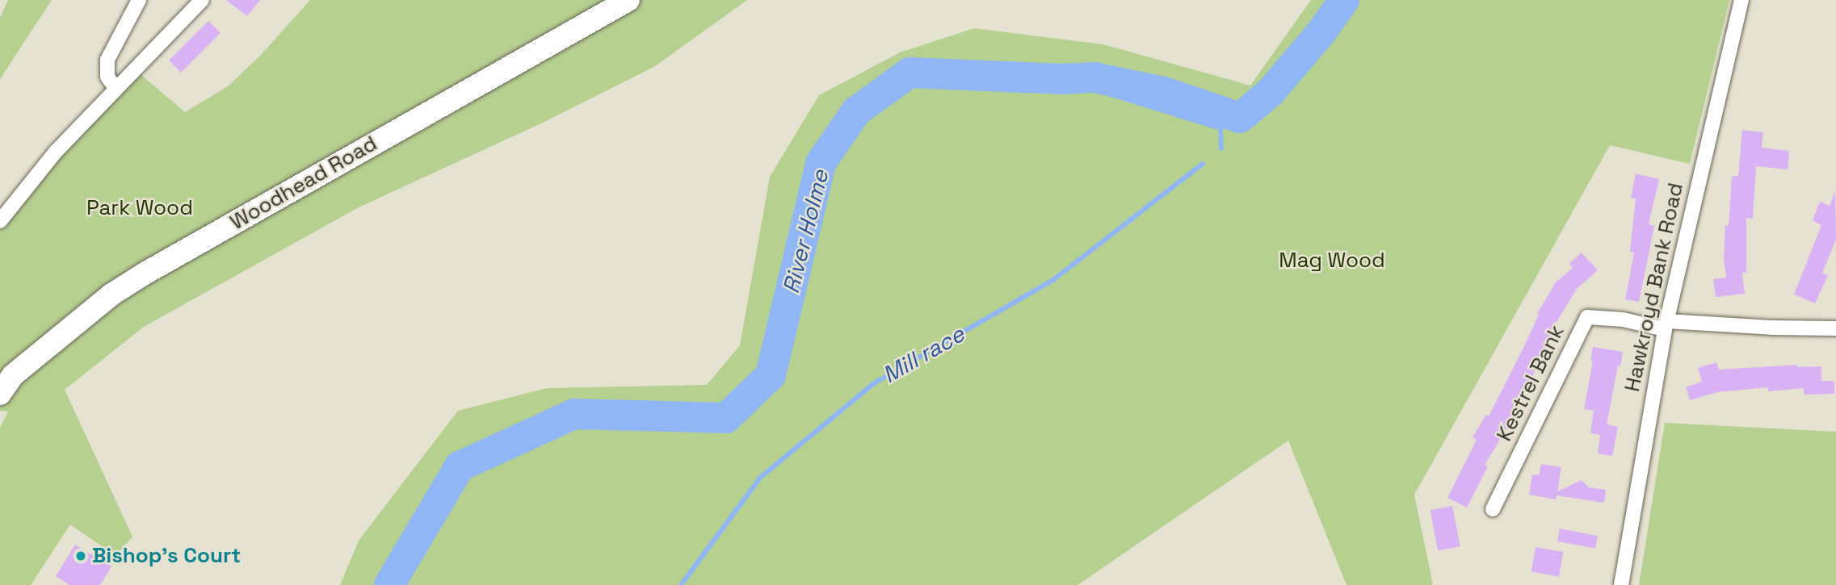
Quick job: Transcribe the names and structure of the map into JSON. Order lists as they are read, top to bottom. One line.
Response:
{"streets":{"main road":["Woodhead Road"],"street":["Hawkroyd Bank Road","Kestrel Bank"]},"crossings":[["Hawkroyd Bank Road","Kestrel Bank"]],"water":["River Holme","Mill race"],"parks":["Park Wood","Mag Wood"],"places":["Bishop's Court"]}
